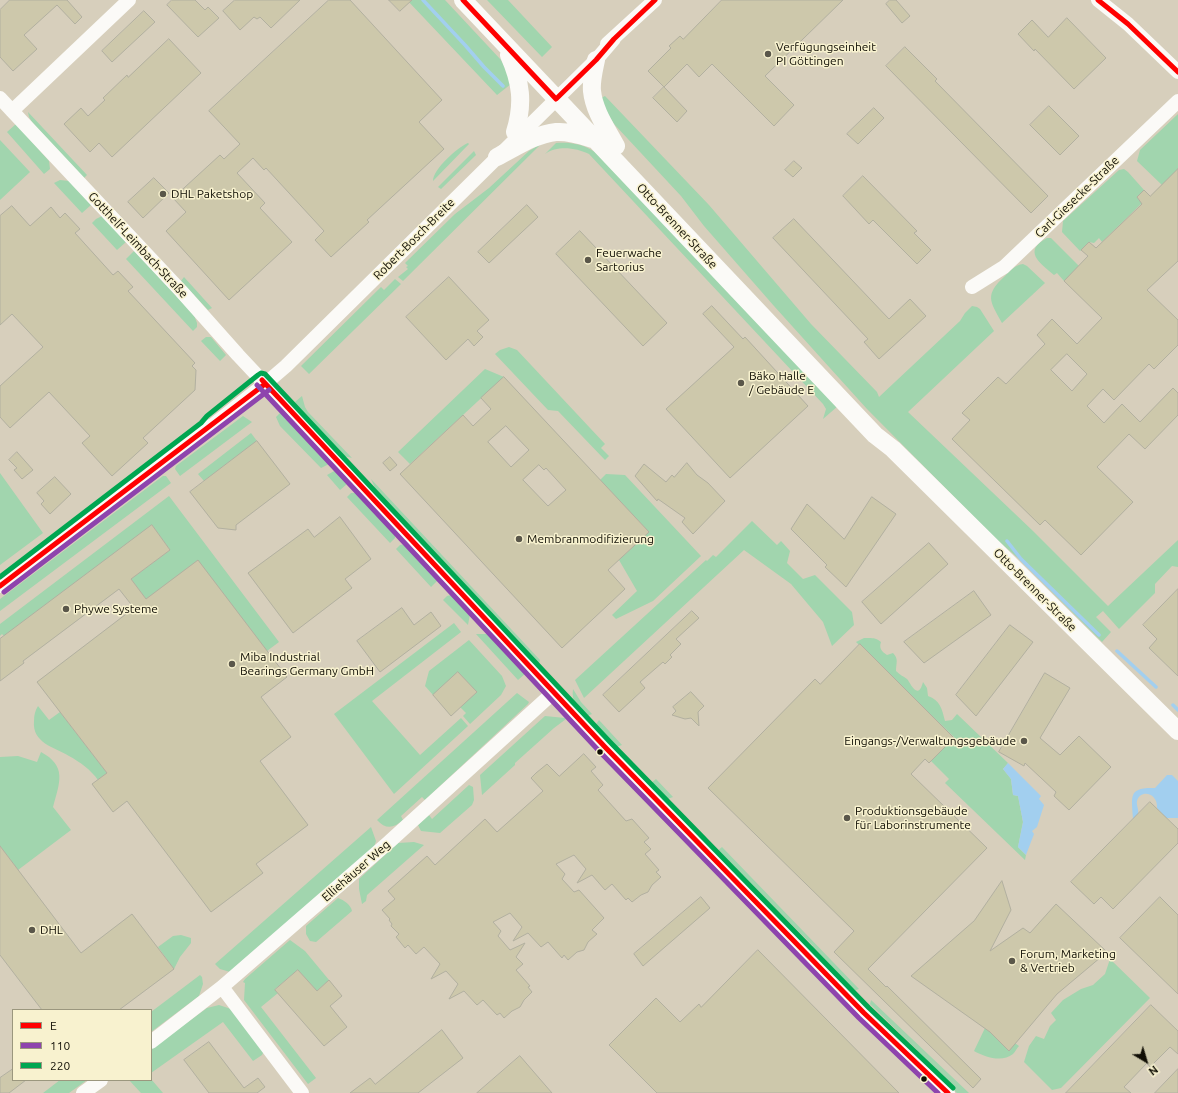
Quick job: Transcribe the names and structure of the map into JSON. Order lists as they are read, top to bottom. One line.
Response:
{"streets":{"main road":["Otto-Brenner-Straße"],"street":["Carl-Giesecke-Straße","Robert-Bosch-Breite","Gotthelf-Leimbach-Straße","Elliehäuser Weg"]},"crossings":[["Otto-Brenner-Straße","Robert-Bosch-Breite"],["Robert-Bosch-Breite","Gotthelf-Leimbach-Straße"],["Gotthelf-Leimbach-Straße","Elliehäuser Weg"]],"places":["Verfügungseinheit PI Göttingen","DHL Paketshop","Feuerwache Sartorius","Bäko Halle / Gebäude E","Membranmodifizierung","Phywe Systeme","Miba Industrial Bearings Germany GmbH","Eingangs-/Verwaltungsgebäude","Produktionsgebäude für Laborinstrumente","DHL","Forum, Marketing & Vertrieb"],"lines":["transit line E","transit line 220","transit line 110"],"legend":["E","110","220"],"north":"bottom right"}
